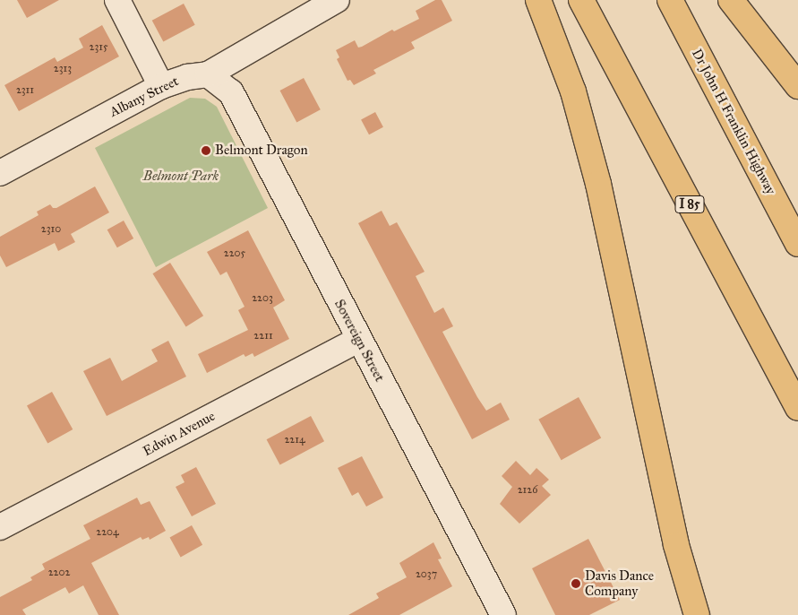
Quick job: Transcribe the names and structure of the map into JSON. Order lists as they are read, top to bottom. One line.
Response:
{"streets":{"highway":["Dr John H Franklin Highway","I 85"],"street":["Albany Street","Sovereign Street","Edwin Avenue"]},"crossings":[["Albany Street","Sovereign Street"],["Sovereign Street","Edwin Avenue"]],"parks":["Belmont Park"],"places":["Belmont Dragon","Davis Dance Company"],"house_numbers":["2315","2313","2311","2310","2205","2203","2211","2214","2126","2204","2202","2037"]}
